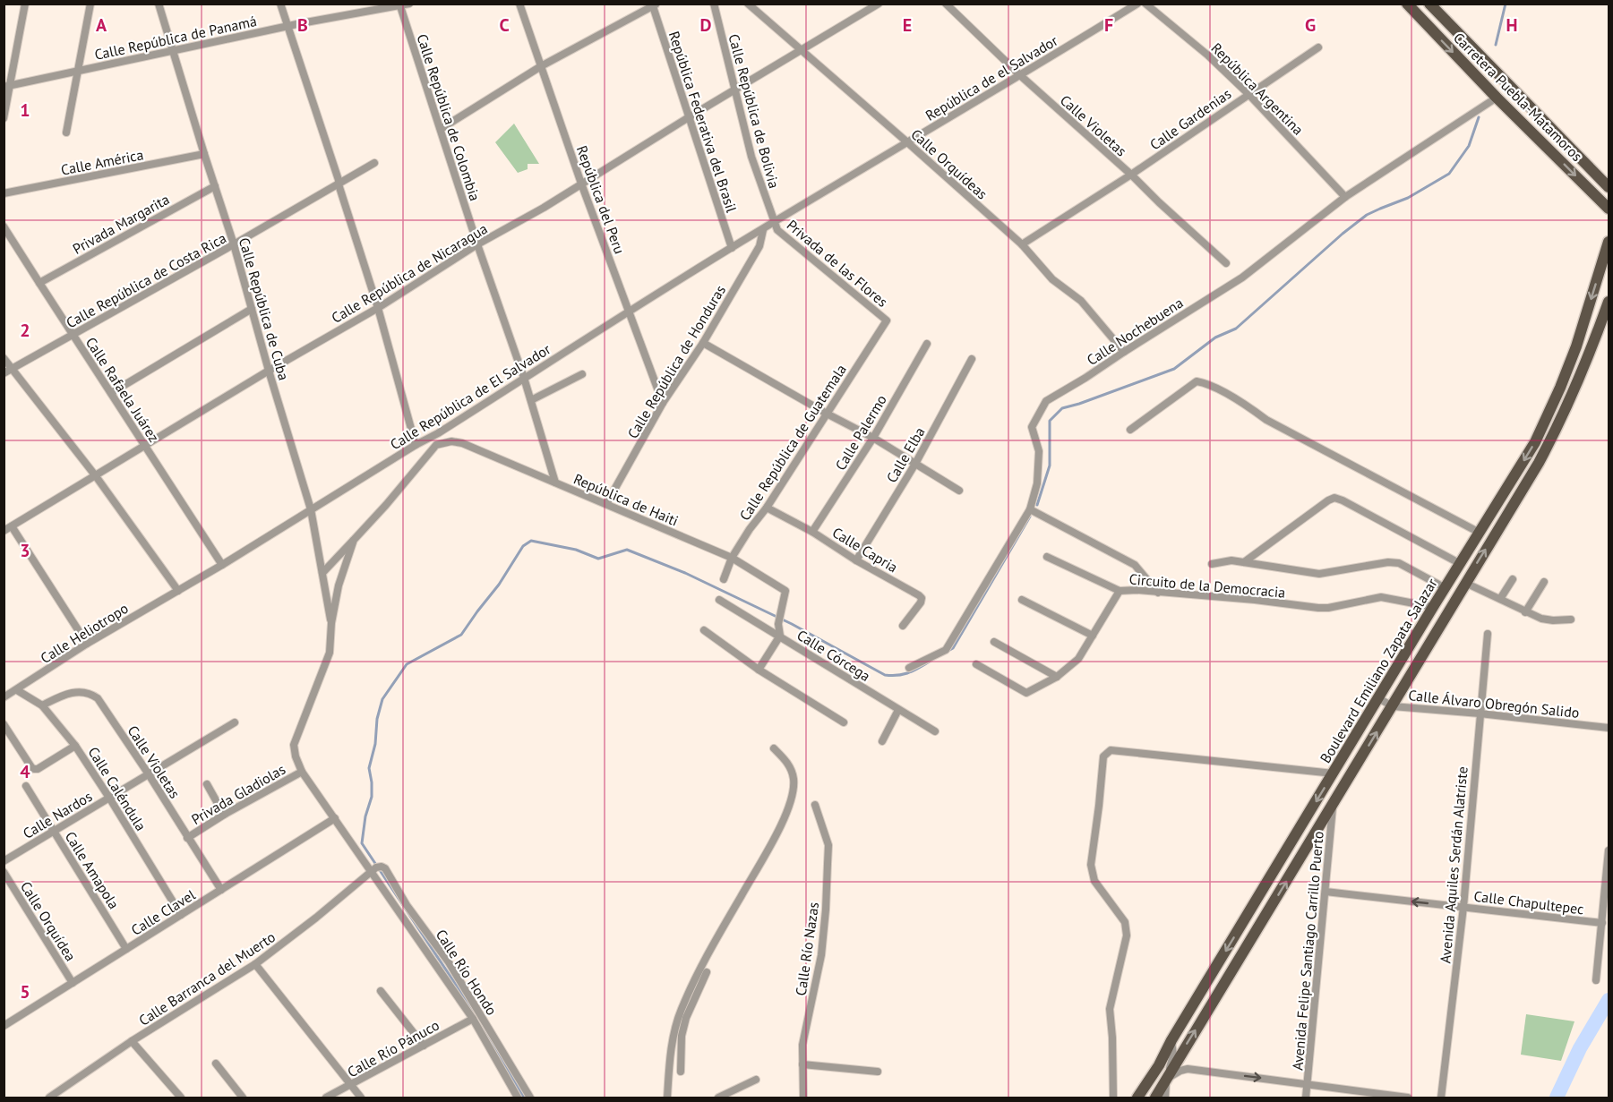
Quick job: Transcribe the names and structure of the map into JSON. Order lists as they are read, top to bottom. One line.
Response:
{"streets":{"main road":["Carretera Puebla-Matamoros","Boulevard Emiliano Zapata Salazar"],"street":["Calle República de Panamá","República de el Salvador","República Argentina","Calle República de Bolivia","Calle República de Colombia","Calle Gardenias","República Federativa del Brasil","Calle Violetas","Calle América","Calle Orquídeas","República del Peru","Privada Margarita","Privada de las Flores","Calle República de Nicaragua","Calle República de Costa Rica","Calle República de Cuba","Calle Nochebuena","Calle República de Honduras","Calle Rafaela Juárez","Calle República de El Salvador","Calle Palermo","Calle República de Guatemala","Calle Elba","República de Haiti","Calle Capria","Circuito de la Democracia","Calle Heliotropo","Calle Córcega","Calle Álvaro Obregón Salido","Calle Caléndula","Privada Gladiolas","Calle Nardos","Avenida Aquiles Serdán Alatriste","Calle Amapola","Calle Chapultepec","Calle Clavel","Calle Orquídea","Calle Río Nazas","Avenida Felipe Santiago Carrillo Puerto","Calle Río Hondo","Calle Barranca del Muerto","Calle Río Pánuco"]},"crossings":[["Calle República de Panamá","Calle República de Colombia"],["Calle República de Panamá","Calle República de Cuba"],["República de el Salvador","Calle República de Bolivia"],["República de el Salvador","Calle Violetas"],["República de el Salvador","Calle Orquídeas"],["República de el Salvador","Privada de las Flores"],["República de el Salvador","Calle República de El Salvador"],["República Argentina","Calle Gardenias"],["República Argentina","Calle Nochebuena"],["Carretera Puebla-Matamoros","Calle Nochebuena"],["Calle República de Bolivia","Privada de las Flores"],["Calle República de Bolivia","Calle República de Nicaragua"],["Calle República de Bolivia","Calle República de El Salvador"],["Calle República de Colombia","Calle República de Nicaragua"],["Calle República de Colombia","Calle República de El Salvador"],["Calle República de Colombia","República de Haiti"],["Calle Gardenias","Calle Violetas"],["Calle Gardenias","Calle Orquídeas"],["República Federativa del Brasil","Calle República de Nicaragua"],["República Federativa del Brasil","Calle República de El Salvador"],["Calle Violetas","Calle Caléndula"],["Calle Violetas","Privada Gladiolas"],["Calle Violetas","Calle Nardos"],["Calle Violetas","Calle Clavel"],["Calle América","Calle República de Cuba"],["Calle Orquídeas","Calle República de Nicaragua"],["Calle Orquídeas","Calle Nochebuena"],["República del Peru","Calle República de Nicaragua"],["República del Peru","Calle República de Honduras"],["República del Peru","Calle República de El Salvador"],["Privada Margarita","Calle República de Cuba"],["Privada Margarita","Calle Rafaela Juárez"],["Privada de las Flores","Calle República de El Salvador"],["Privada de las Flores","Calle República de Guatemala"],["Calle República de Nicaragua","Calle República de Cuba"],["Calle República de Nicaragua","Calle Rafaela Juárez"],["Calle República de Costa Rica","Calle República de Cuba"],["Calle República de Costa Rica","Calle Rafaela Juárez"],["Calle República de Cuba","Calle República de El Salvador"],["Calle República de Honduras","Calle República de El Salvador"],["Calle República de Honduras","República de Haiti"],["Calle Rafaela Juárez","Calle República de El Salvador"],["Calle República de El Salvador","Calle Heliotropo"],["Calle Palermo","Calle Capria"],["Calle República de Guatemala","República de Haiti"],["Calle República de Guatemala","Calle Capria"],["Calle Elba","Calle Capria"],["República de Haiti","Calle Córcega"],["Circuito de la Democracia","Boulevard Emiliano Zapata Salazar"],["Calle Heliotropo","Calle Caléndula"],["Boulevard Emiliano Zapata Salazar","Calle Álvaro Obregón Salido"],["Boulevard Emiliano Zapata Salazar","Avenida Felipe Santiago Carrillo Puerto"],["Calle Álvaro Obregón Salido","Avenida Aquiles Serdán Alatriste"],["Calle Caléndula","Calle Nardos"],["Calle Caléndula","Calle Clavel"],["Calle Nardos","Calle Amapola"],["Avenida Aquiles Serdán Alatriste","Calle Chapultepec"],["Calle Amapola","Calle Clavel"],["Calle Chapultepec","Avenida Felipe Santiago Carrillo Puerto"],["Calle Clavel","Calle Orquídea"],["Calle Río Hondo","Calle Barranca del Muerto"],["Calle Río Hondo","Calle Río Pánuco"]],"one_way":["Calle Chapultepec"],"grid":{"columns":["A","B","C","D","E","F","G","H"],"rows":["1","2","3","4","5"]}}
